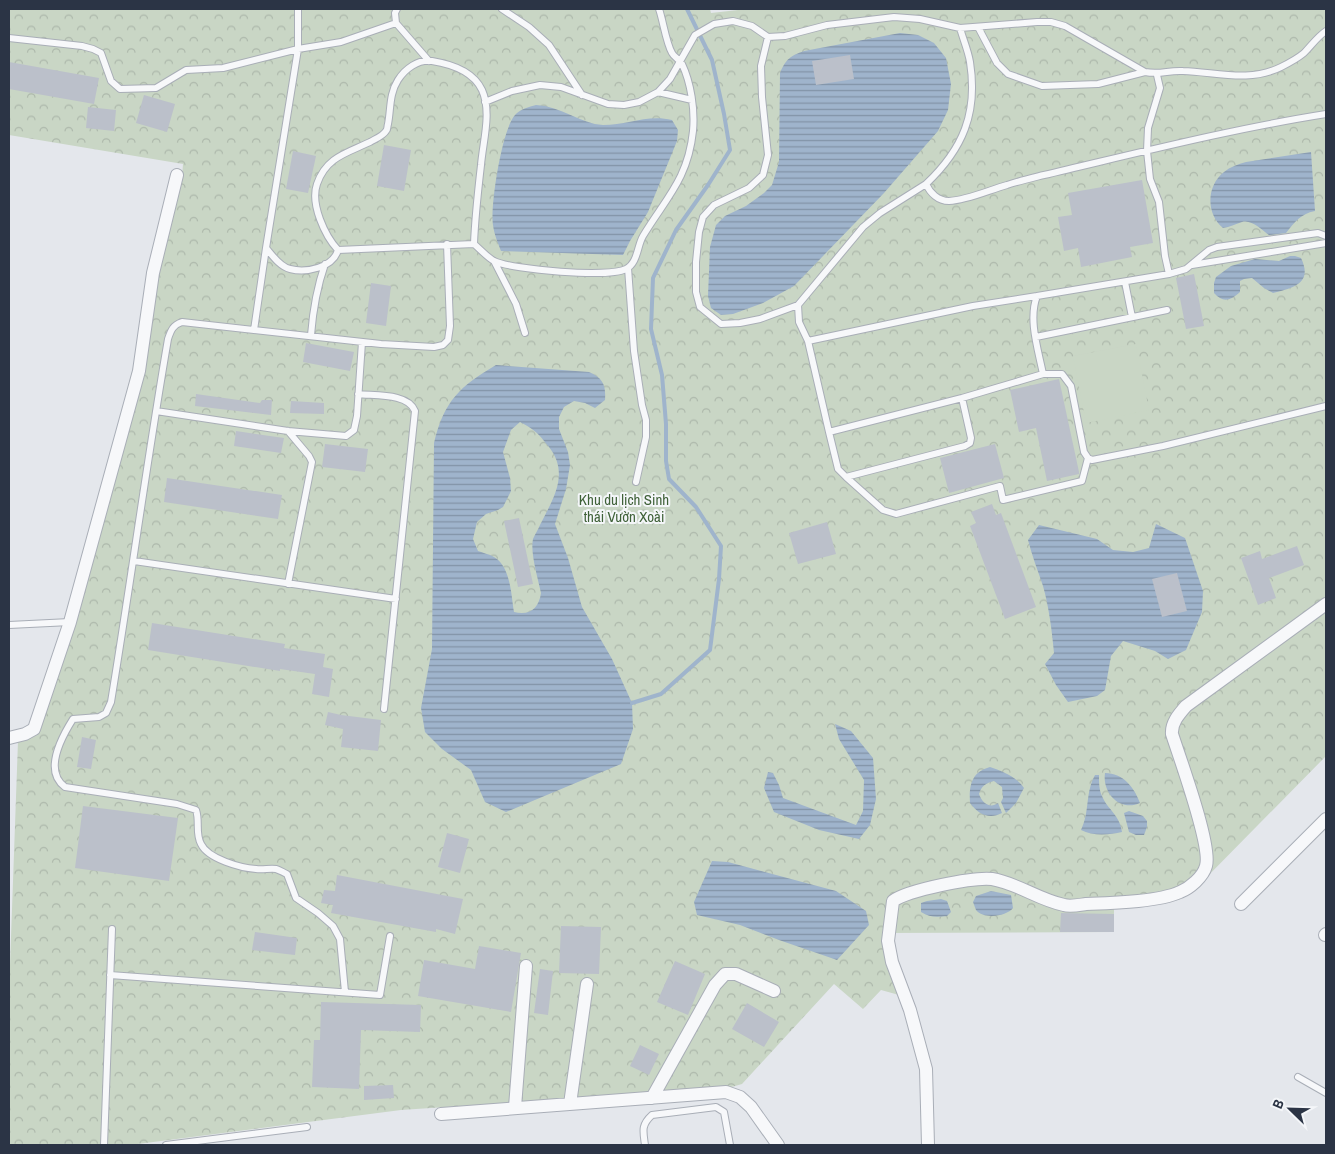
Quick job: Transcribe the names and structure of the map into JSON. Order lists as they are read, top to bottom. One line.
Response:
{"parks":["Khu du lịch Sinh thái Vườn Xoài"],"north":"top left"}
